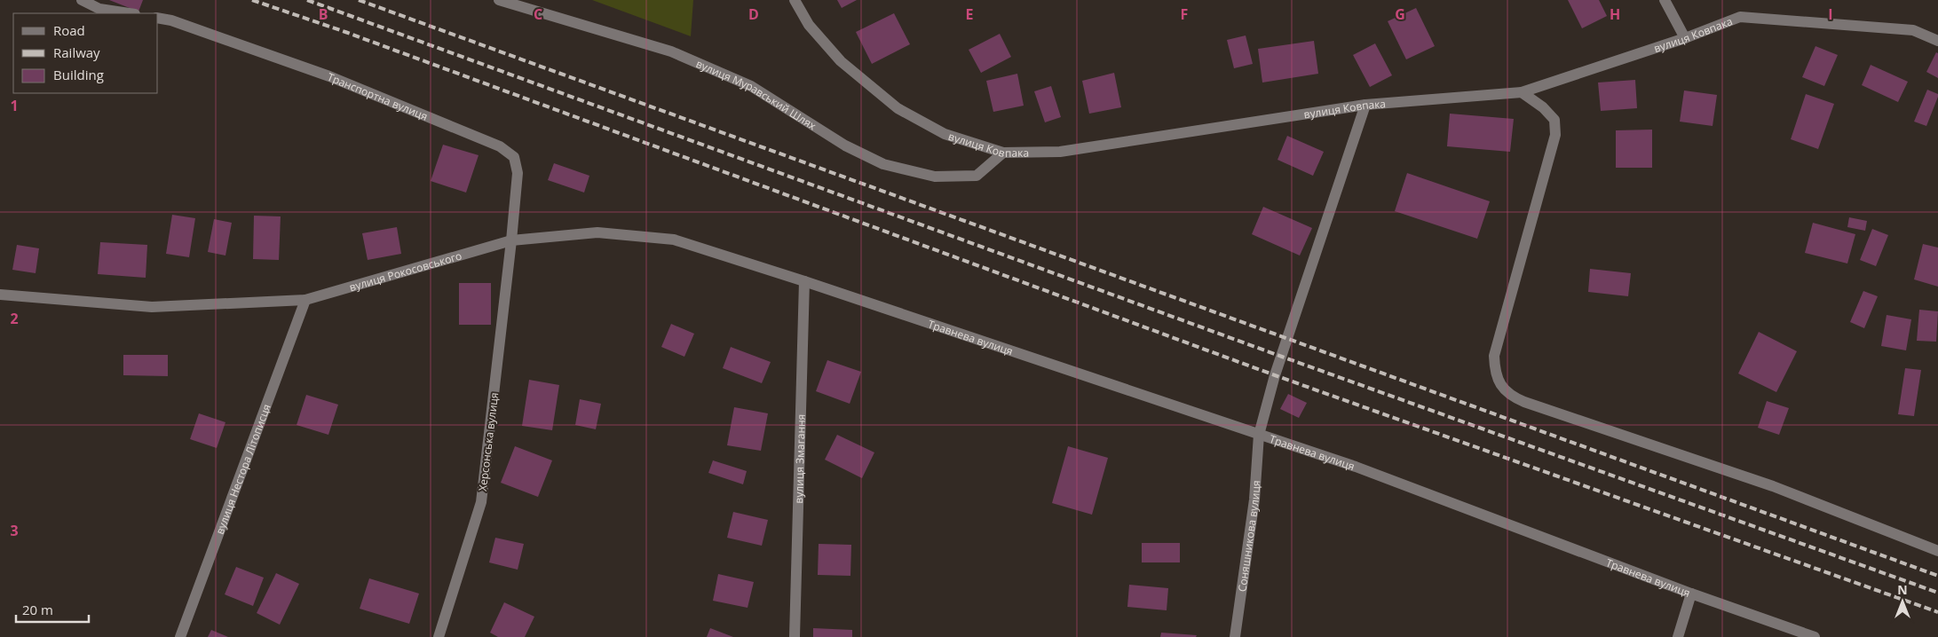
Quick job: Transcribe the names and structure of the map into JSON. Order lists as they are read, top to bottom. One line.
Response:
{"streets":{"street":["вулиця Ковпака","вулиця Муравський Шлях","Транспортна вулиця","вулиця Рокосовського","Травнева вулиця","Херсонська вулиця","вулиця Змагання","вулиця Нестора Літописця","Соняшникова вулиця"]},"crossings":[["вулиця Ковпака","вулиця Муравський Шлях"],["вулиця Ковпака","Соняшникова вулиця"],["Транспортна вулиця","вулиця Рокосовського"],["Транспортна вулиця","Херсонська вулиця"],["вулиця Рокосовського","Травнева вулиця"],["вулиця Рокосовського","Херсонська вулиця"],["вулиця Рокосовського","вулиця Змагання"],["вулиця Рокосовського","вулиця Нестора Літописця"],["Травнева вулиця","вулиця Змагання"],["Травнева вулиця","Соняшникова вулиця"]],"legend":["Road","Railway","Building"],"scale_bar":"20 m","north":"top","grid":{"columns":["B","C","D","E","F","G","H","I"],"rows":["1","2","3"]}}
